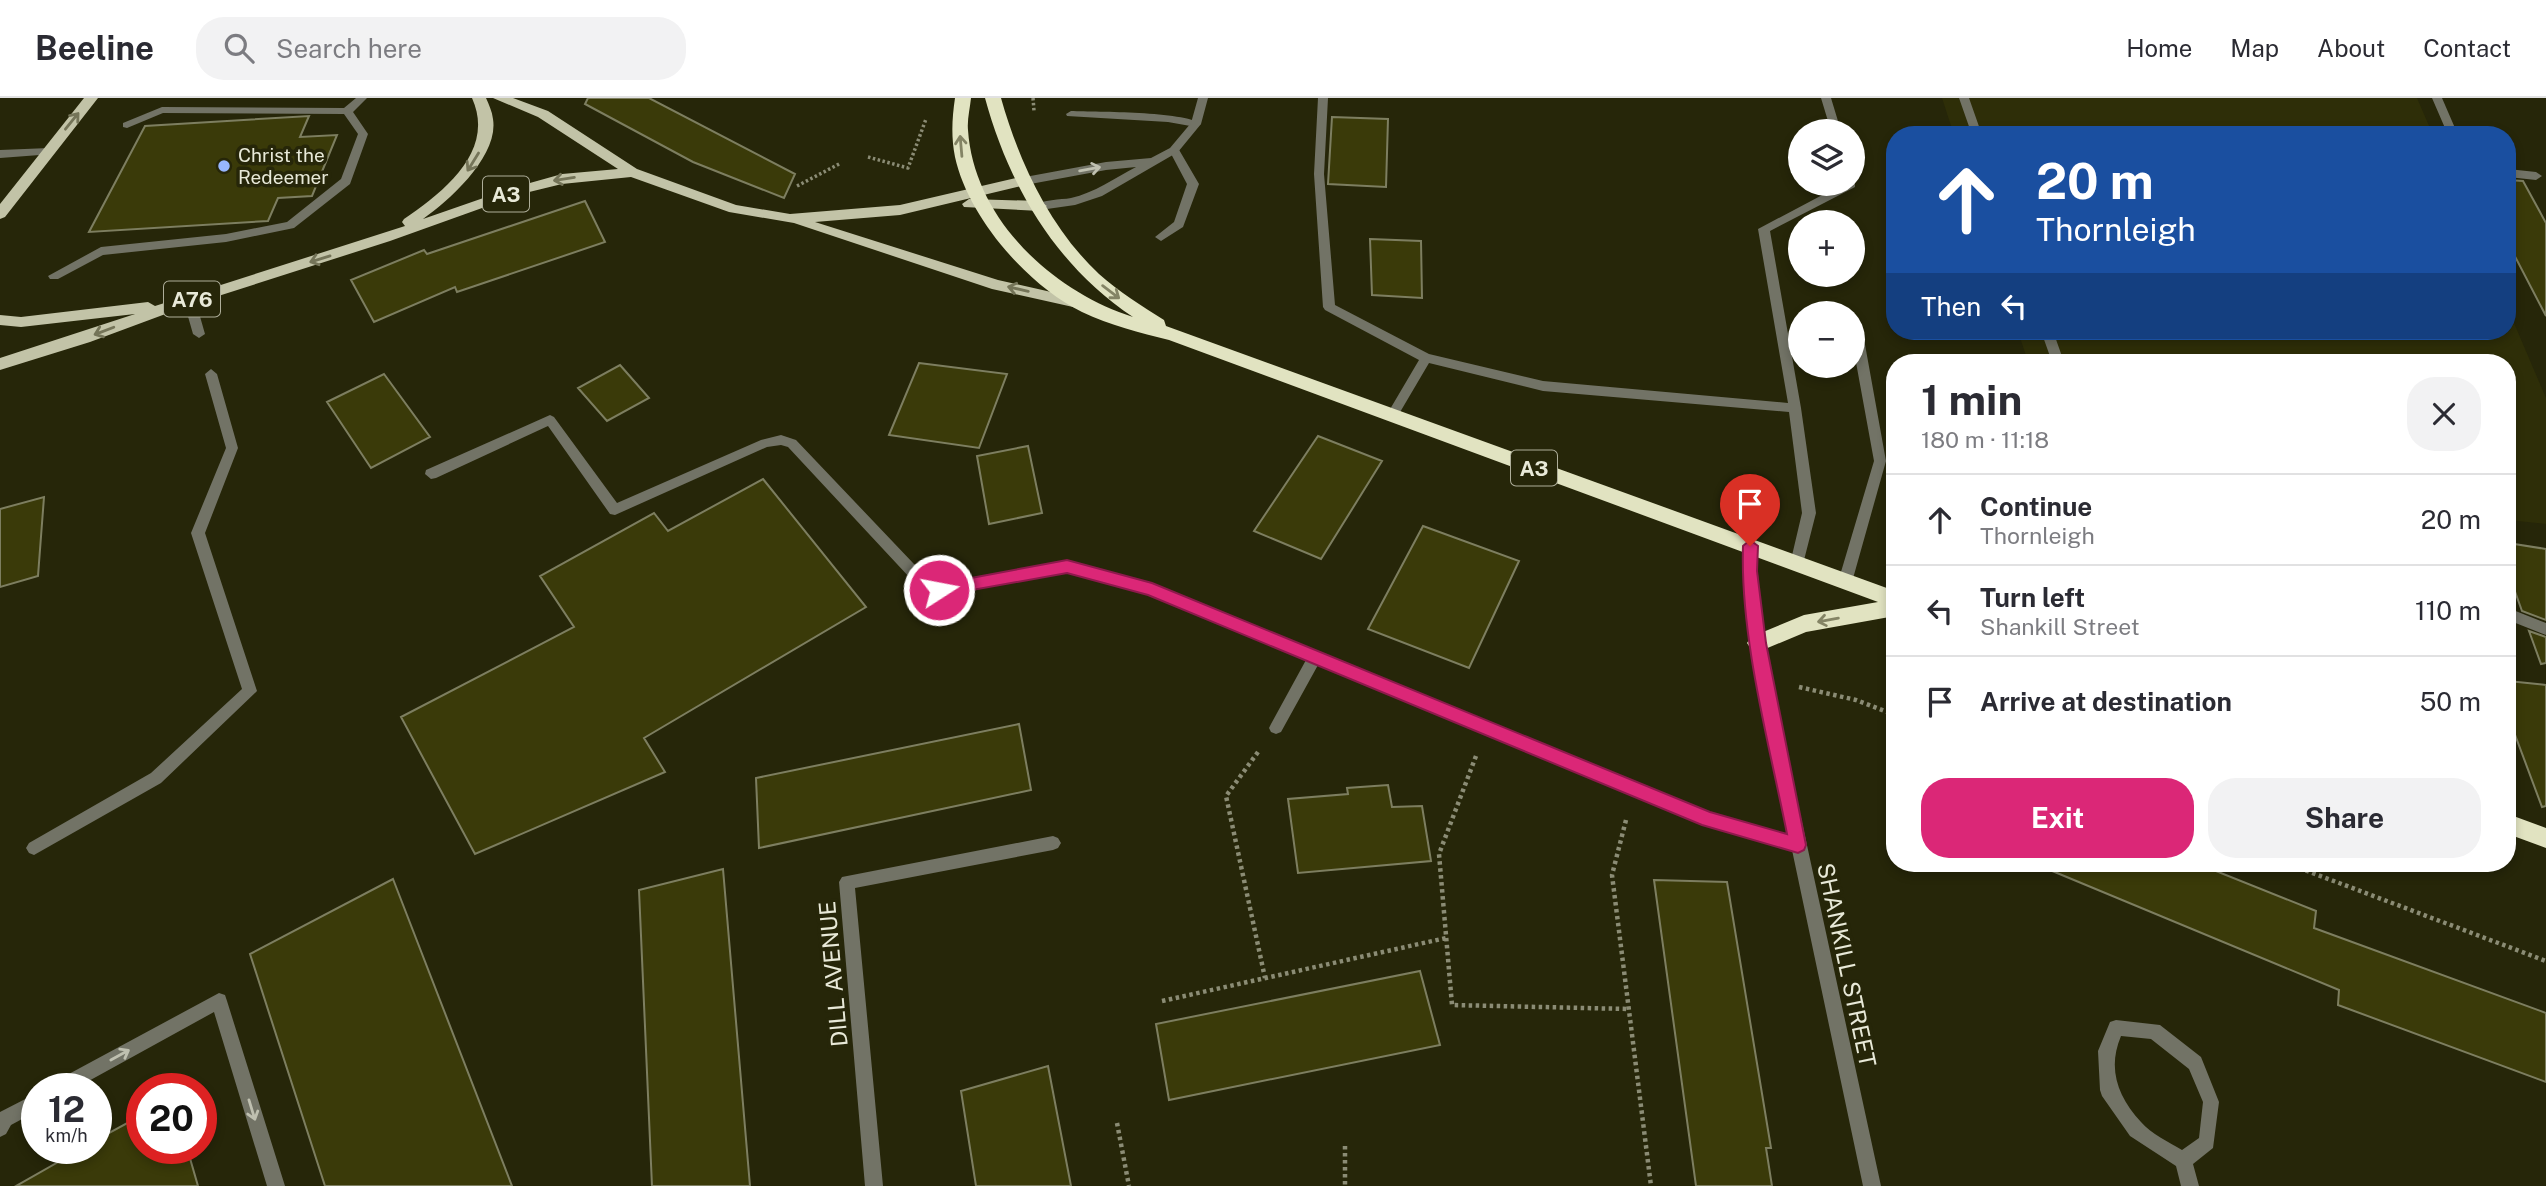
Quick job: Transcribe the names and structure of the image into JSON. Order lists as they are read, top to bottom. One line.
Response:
{"streets":{"highway":["A3"],"main road":["A76"],"street":["SHANKILL STREET","DILL AVENUE"]},"crossings":[["A3","A76"],["A3","SHANKILL STREET"]],"places":["Christ the Redeemer"],"page":{"header":"Beeline","search":"Search here","nav":["Home","Map","About","Contact"],"map_buttons":["+","−"],"turn":["20 m","Thornleigh"],"then":"Then","heading":["1 min","180 m · 11:18"],"list":[{"name":"Continue","note":"Thornleigh","value":"20 m"},{"name":"Turn left","note":"Shankill Street","value":"110 m"},{"name":"Arrive at destination","value":"50 m"}],"buttons":["Exit","Share"],"speed":"12 km/h","limit":"20"}}
